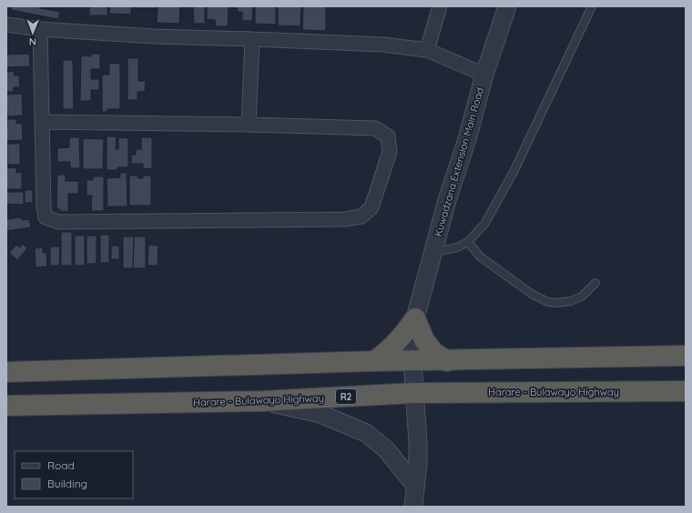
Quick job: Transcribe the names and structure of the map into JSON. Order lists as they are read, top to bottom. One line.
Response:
{"streets":{"highway":["Harare - Bulawayo Highway","R2"],"street":["Kuwadzana Extension Main Road"]},"crossings":[["Kuwadzana Extension Main Road","Harare - Bulawayo Highway"]],"legend":["Road","Building"],"north":"bottom"}
